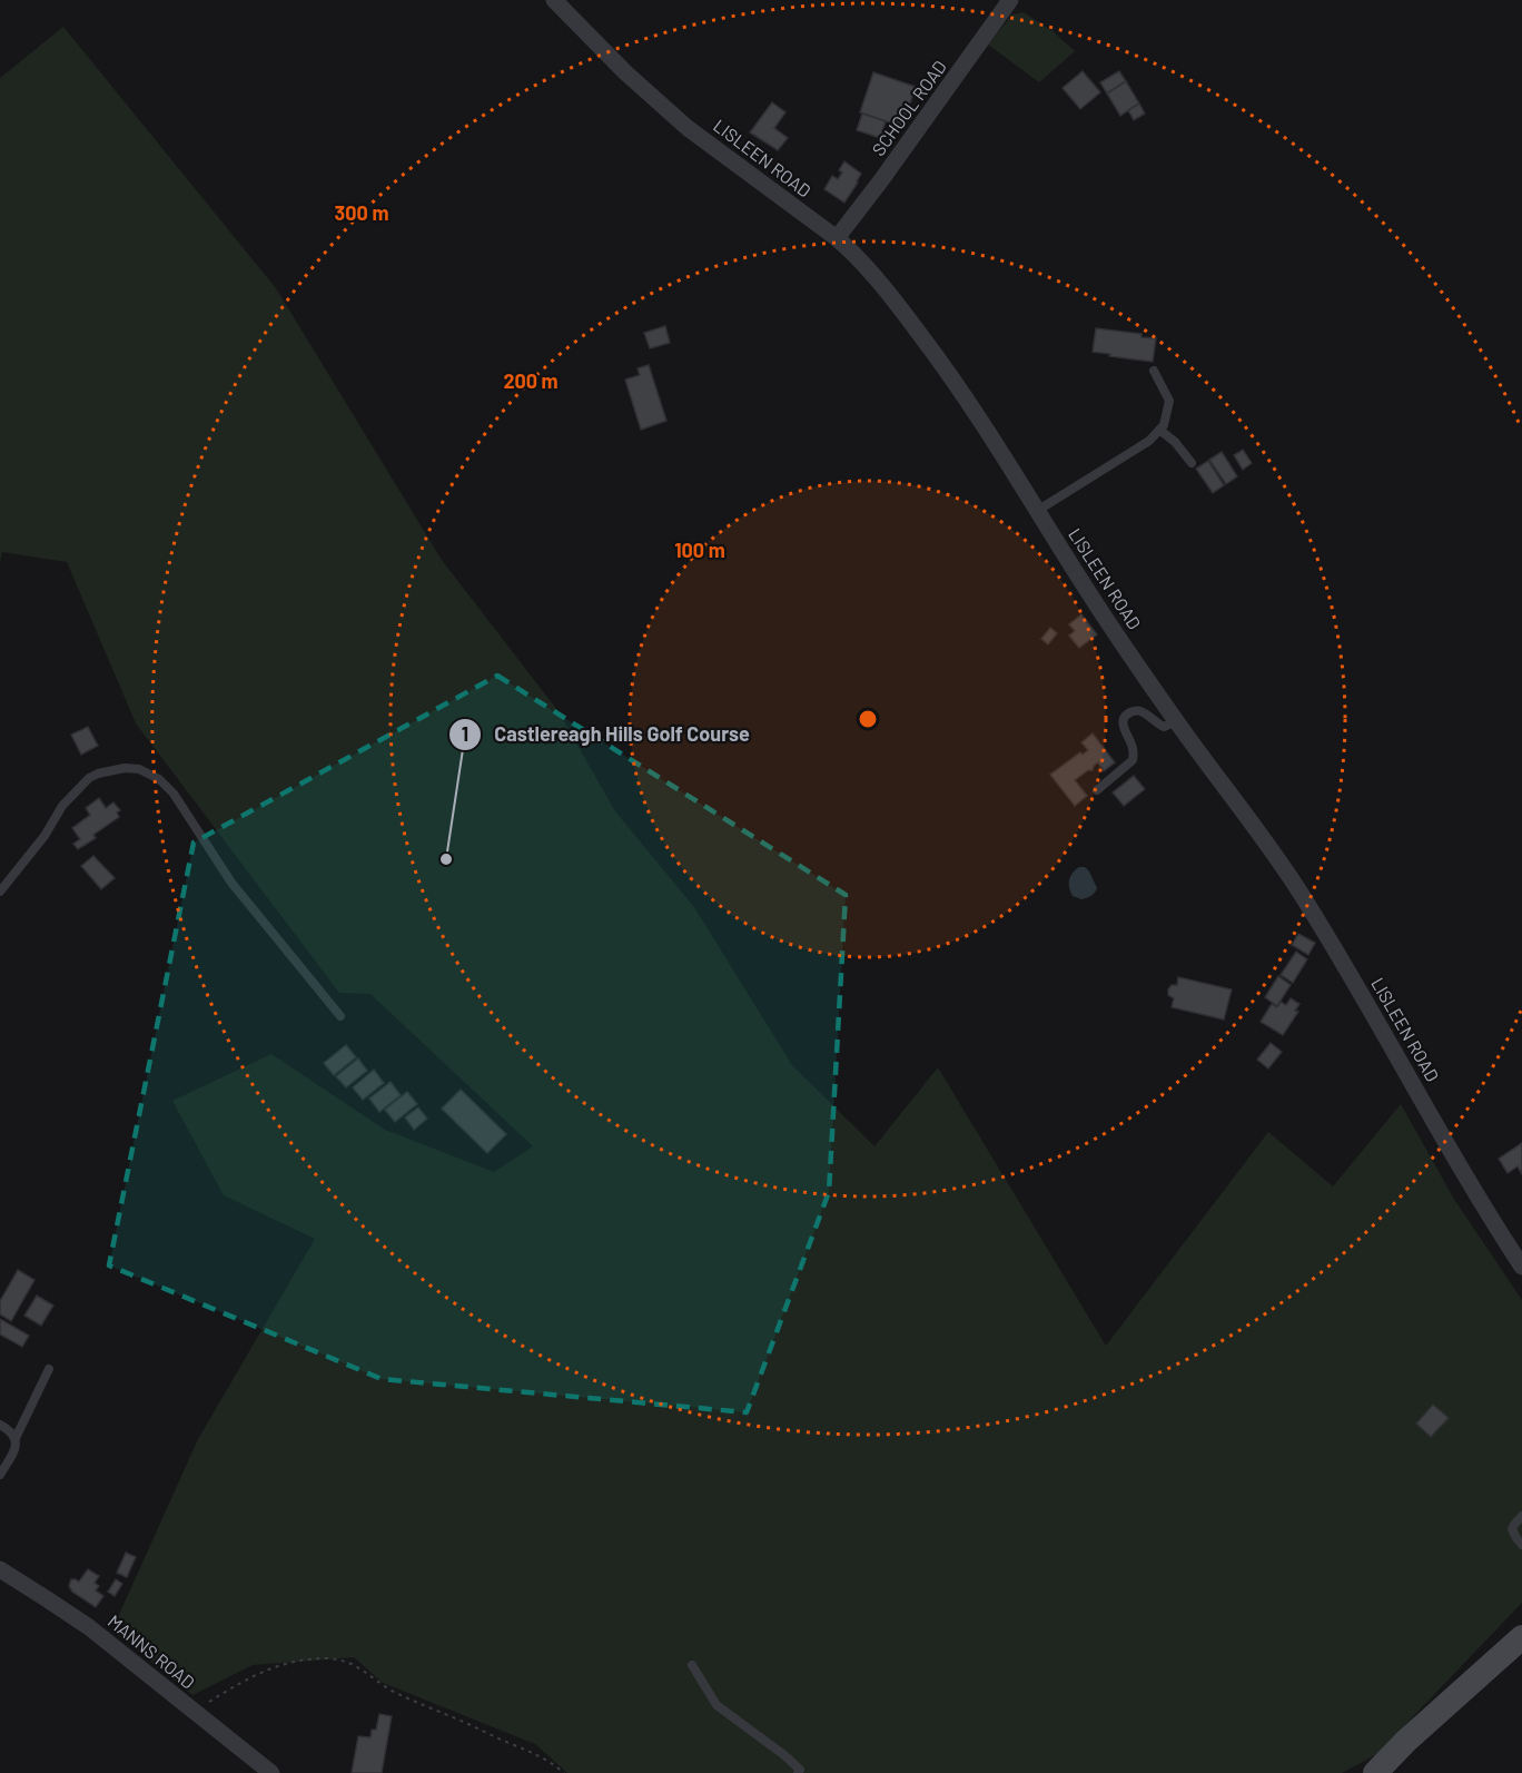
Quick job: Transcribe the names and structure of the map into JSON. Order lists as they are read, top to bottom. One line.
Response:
{"streets":{"street":["SCHOOL ROAD","LISLEEN ROAD","MANNS ROAD"]},"crossings":[["SCHOOL ROAD","LISLEEN ROAD"]],"places":["Castlereagh Hills Golf Course"],"rings":["300 m","200 m","100 m"]}
